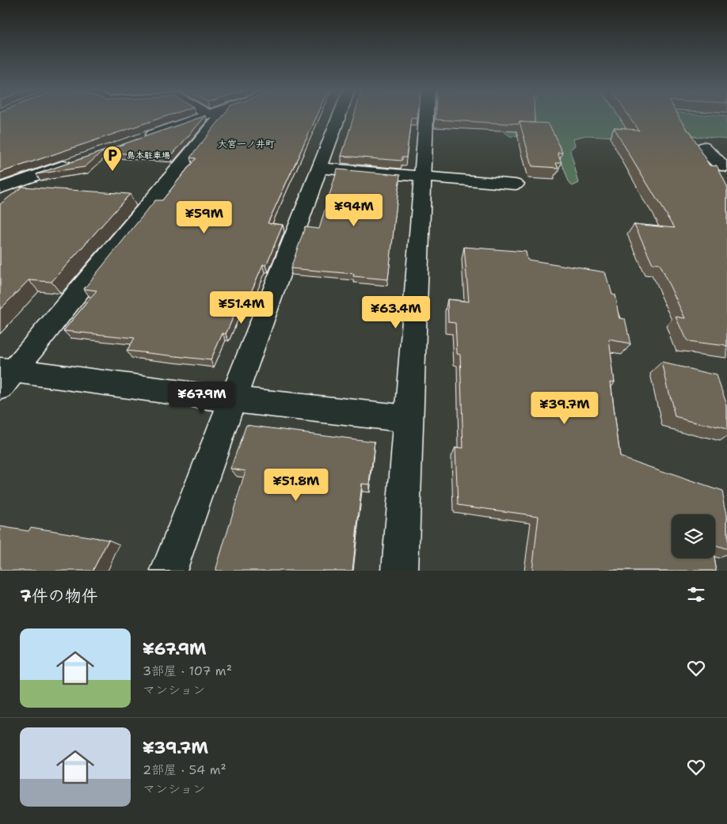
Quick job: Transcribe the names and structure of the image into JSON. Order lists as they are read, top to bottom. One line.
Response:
{"districts":["大宮一ノ井町"],"places":{"parking":["島本駐車場"]},"page":{"price":["¥94M","¥59M","¥51.4M","¥63.4M","¥67.9M","¥39.7M","¥51.8M"],"heading":"7件の物件","list":[{"name":"¥67.9M","note":"3部屋 · 107 m² · マンション"},{"name":"¥39.7M","note":"2部屋 · 54 m² · マンション"}]}}
